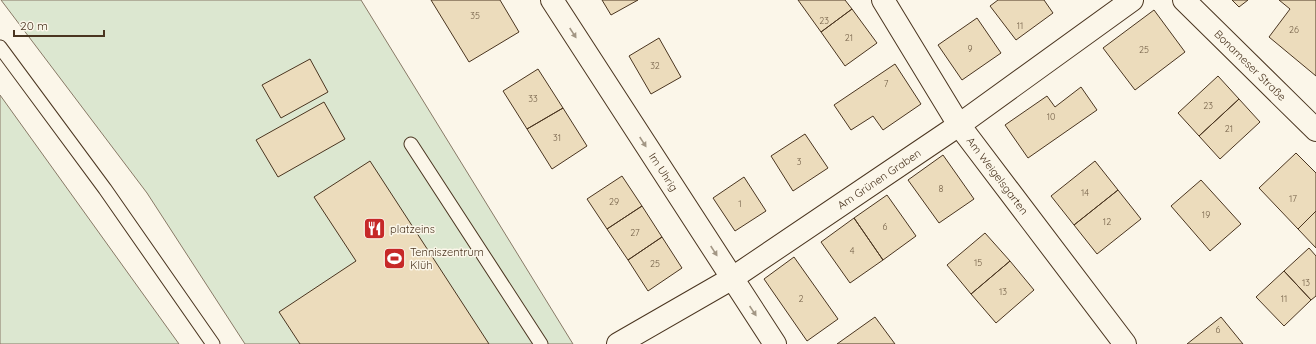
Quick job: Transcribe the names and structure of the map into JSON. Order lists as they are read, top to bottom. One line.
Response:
{"streets":{"street":["Bonameser Straße","Im Uhrig","Am Weigelsgarten","Am Grünen Graben"]},"crossings":[["Im Uhrig","Am Grünen Graben"],["Am Weigelsgarten","Am Grünen Graben"]],"one_way":["Im Uhrig"],"places":{"restaurant":["platzeins"],"sports":["Tenniszentrum Klüh"]},"house_numbers":["35","23","11","26","21","9","25","32","7","33","23","10","21","31","3","8","14","17","29","1","19","12","6","27","4","15","25","13","13","2","11","6"],"scale_bar":"20 m"}
